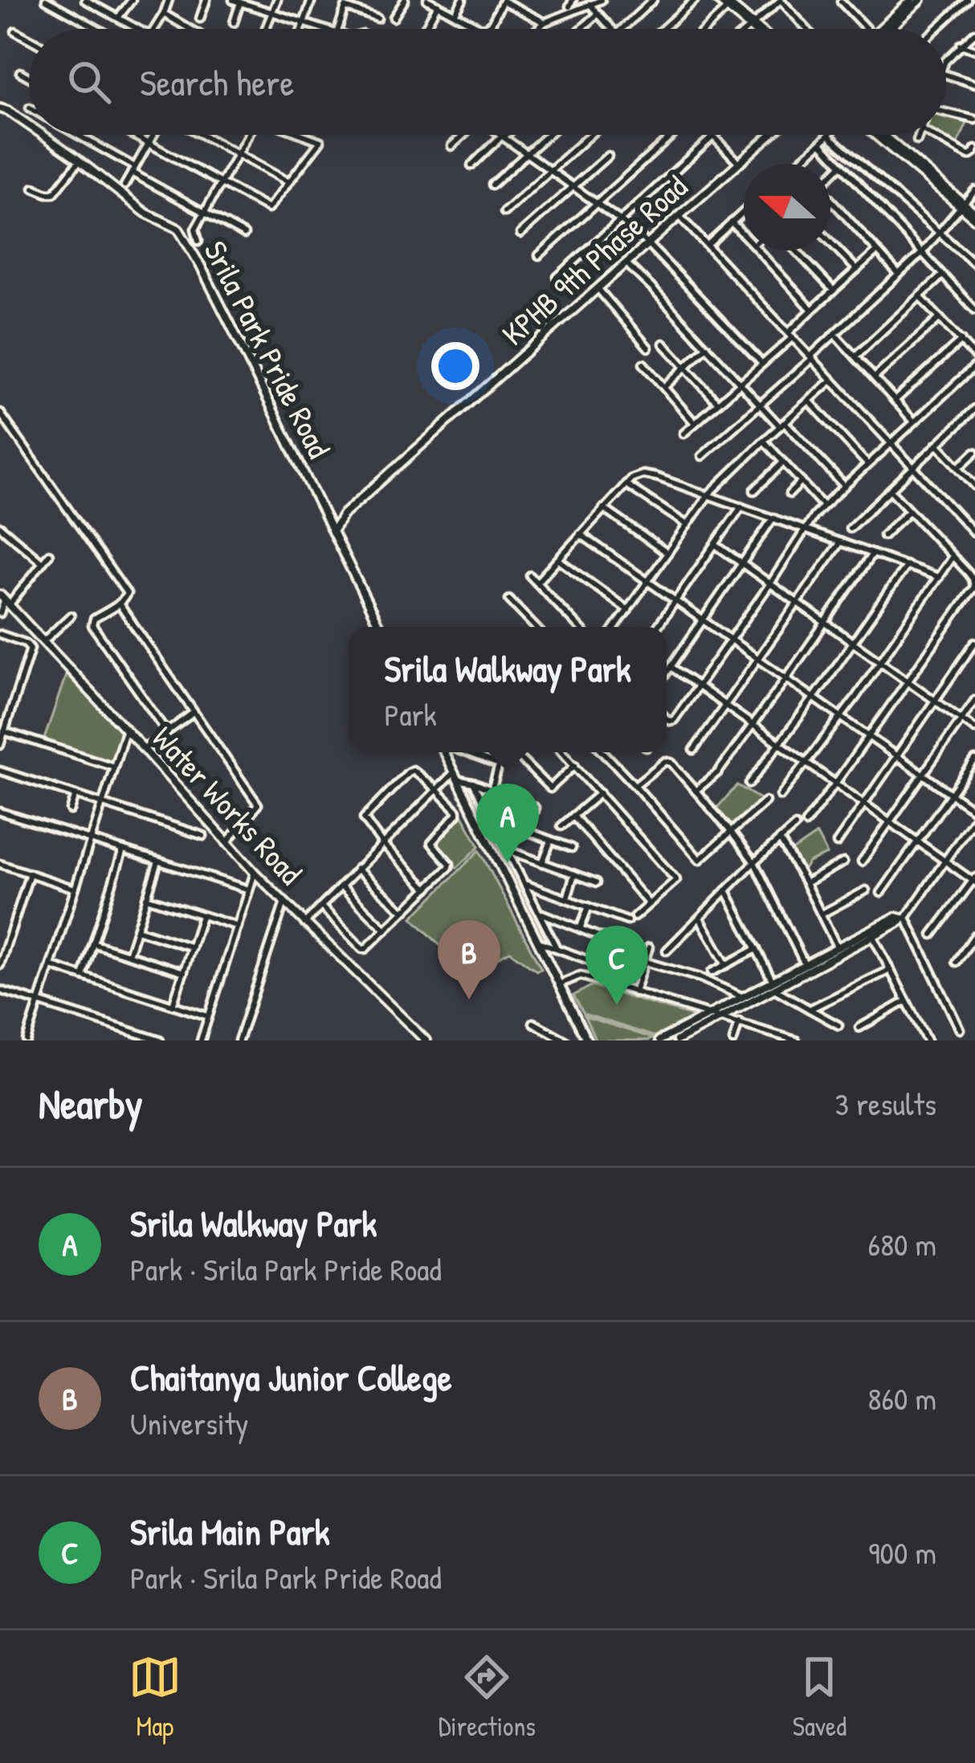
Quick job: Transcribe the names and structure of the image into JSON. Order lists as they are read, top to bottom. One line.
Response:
{"streets":{"street":["KPHB 9th Phase Road","Srila Park Pride Road","Water Works Road"]},"crossings":[["KPHB 9th Phase Road","Srila Park Pride Road"]],"north":"left","page":{"search":"Search here","popup":["Srila Walkway Park","Park"],"pins":["A","B","C"],"heading":["Nearby","3 results"],"list":[{"mark":"A","name":"Srila Walkway Park","note":"Park · Srila Park Pride Road","value":"680 m"},{"mark":"B","name":"Chaitanya Junior College","note":"University","value":"860 m"},{"mark":"C","name":"Srila Main Park","note":"Park · Srila Park Pride Road","value":"900 m"}],"nav":["Map","Directions","Saved"]}}
